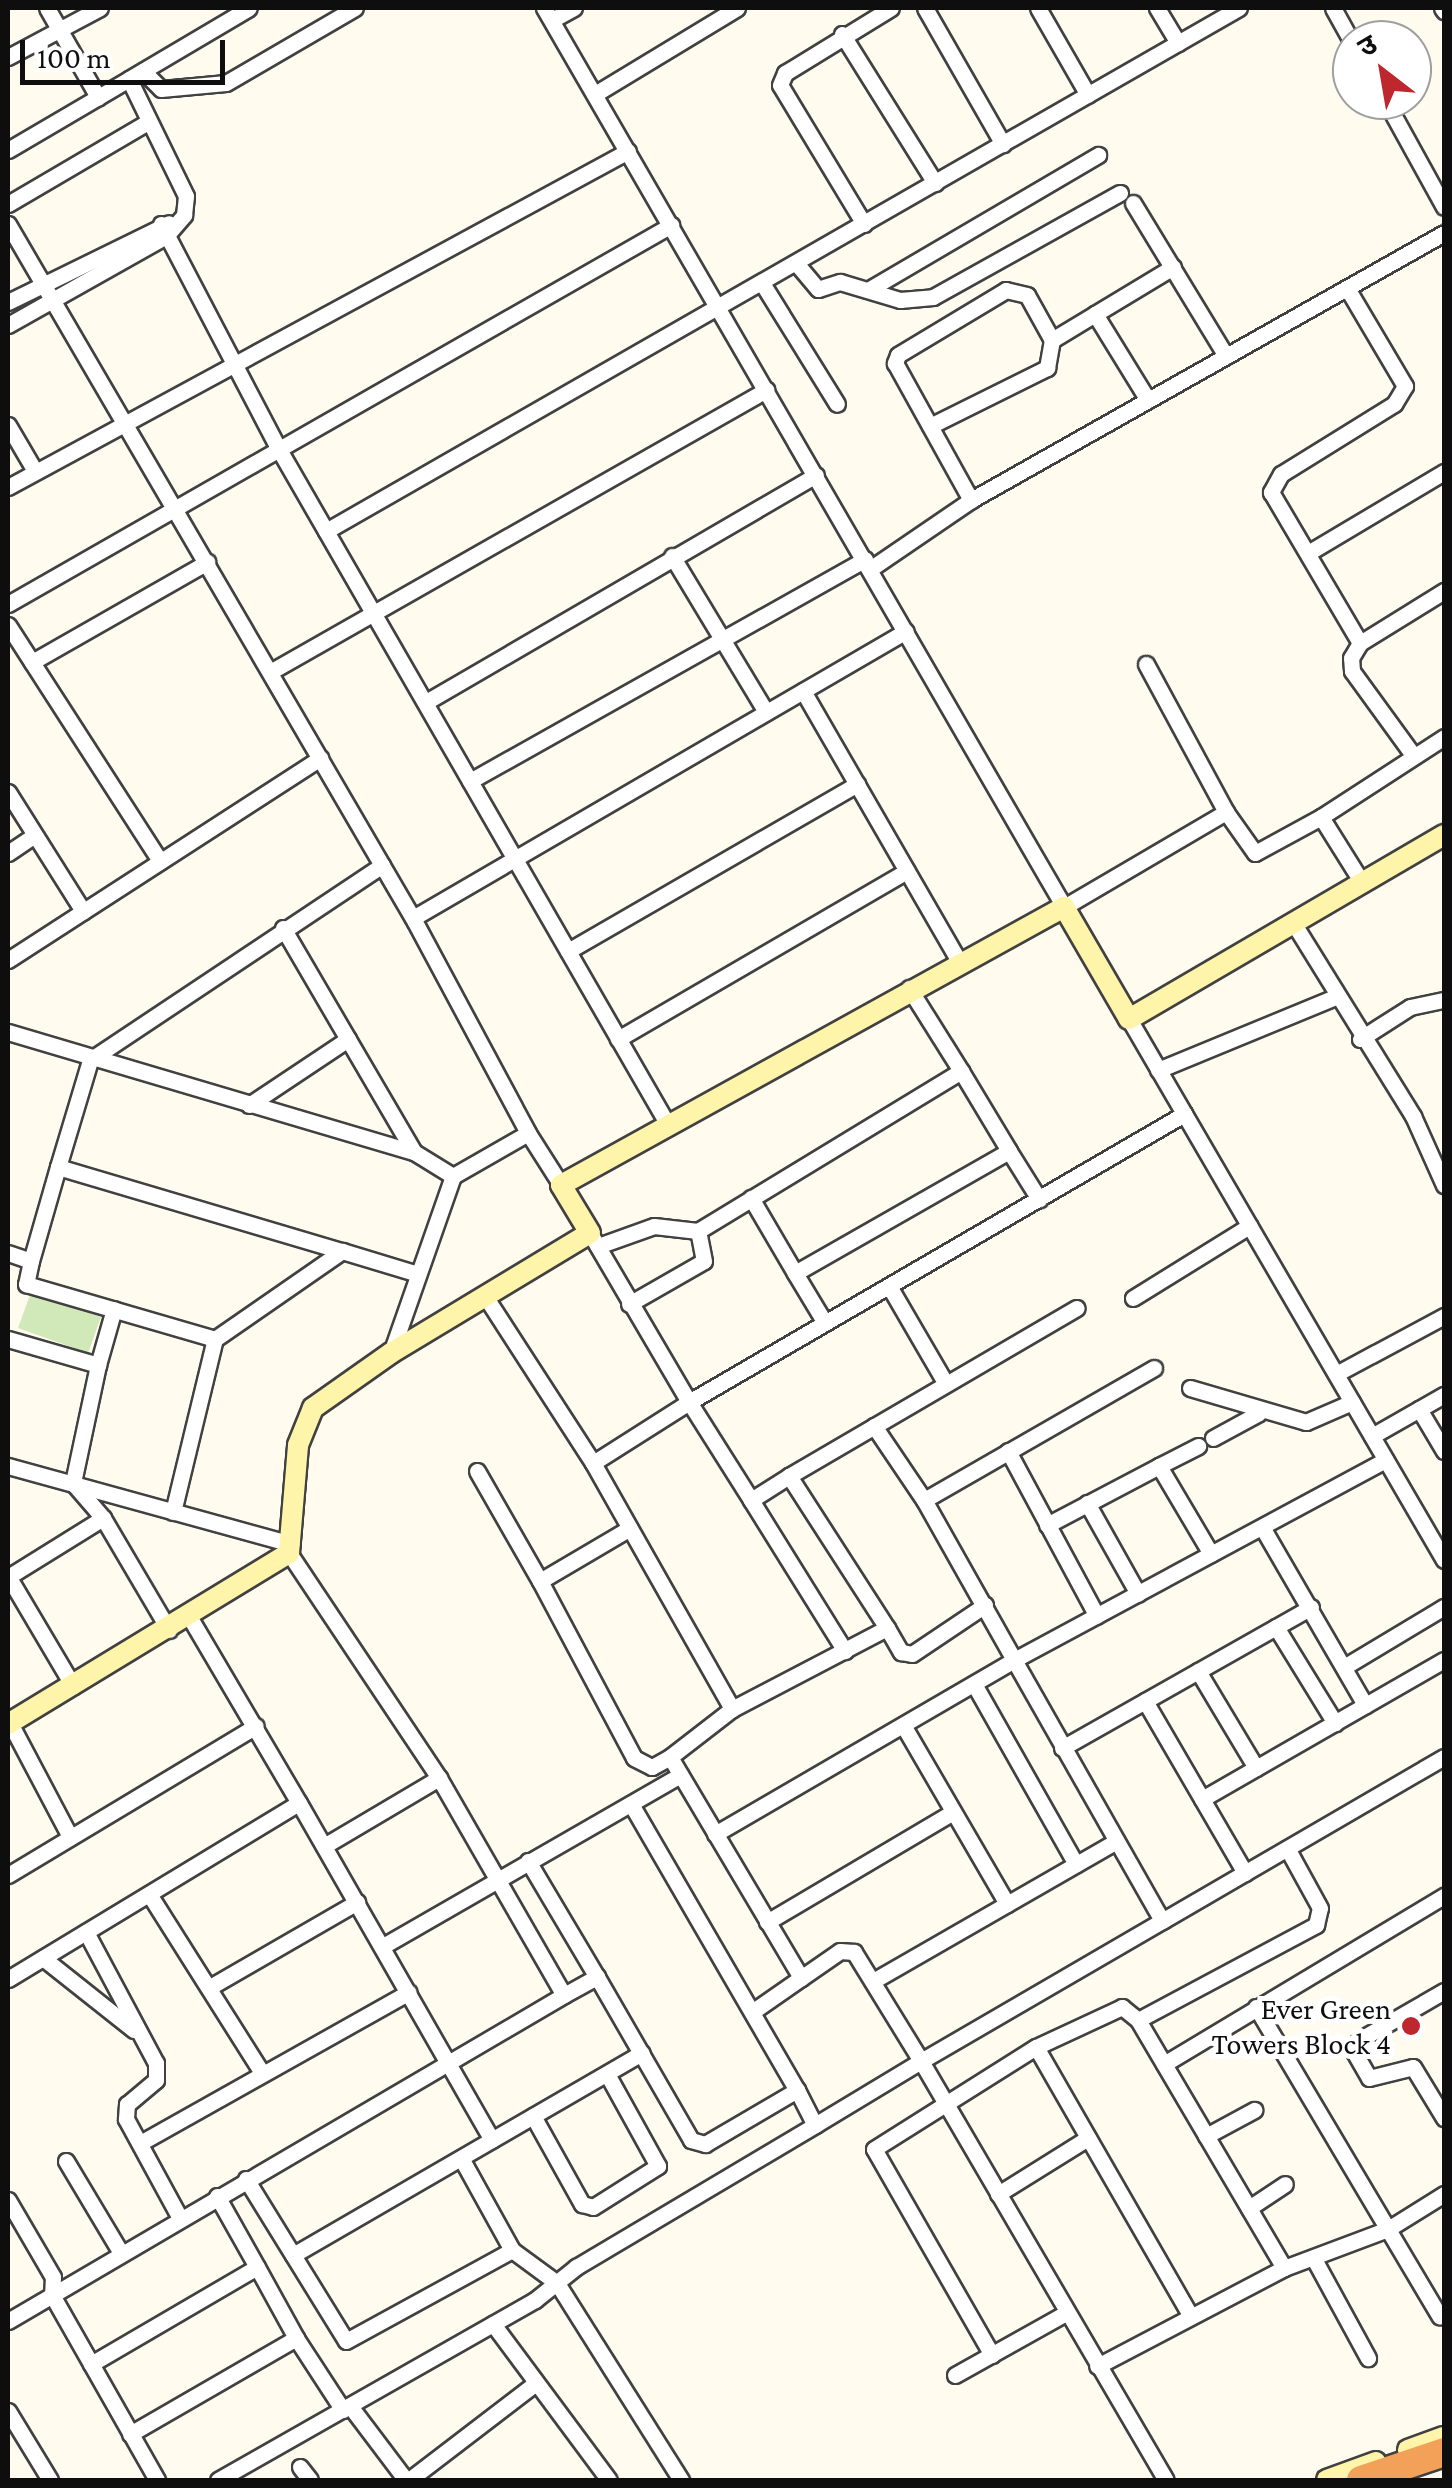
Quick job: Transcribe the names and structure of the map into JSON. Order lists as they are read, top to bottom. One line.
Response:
{"places":["Ever Green Towers Block 4"],"scale_bar":"100 m","north":"top left"}
